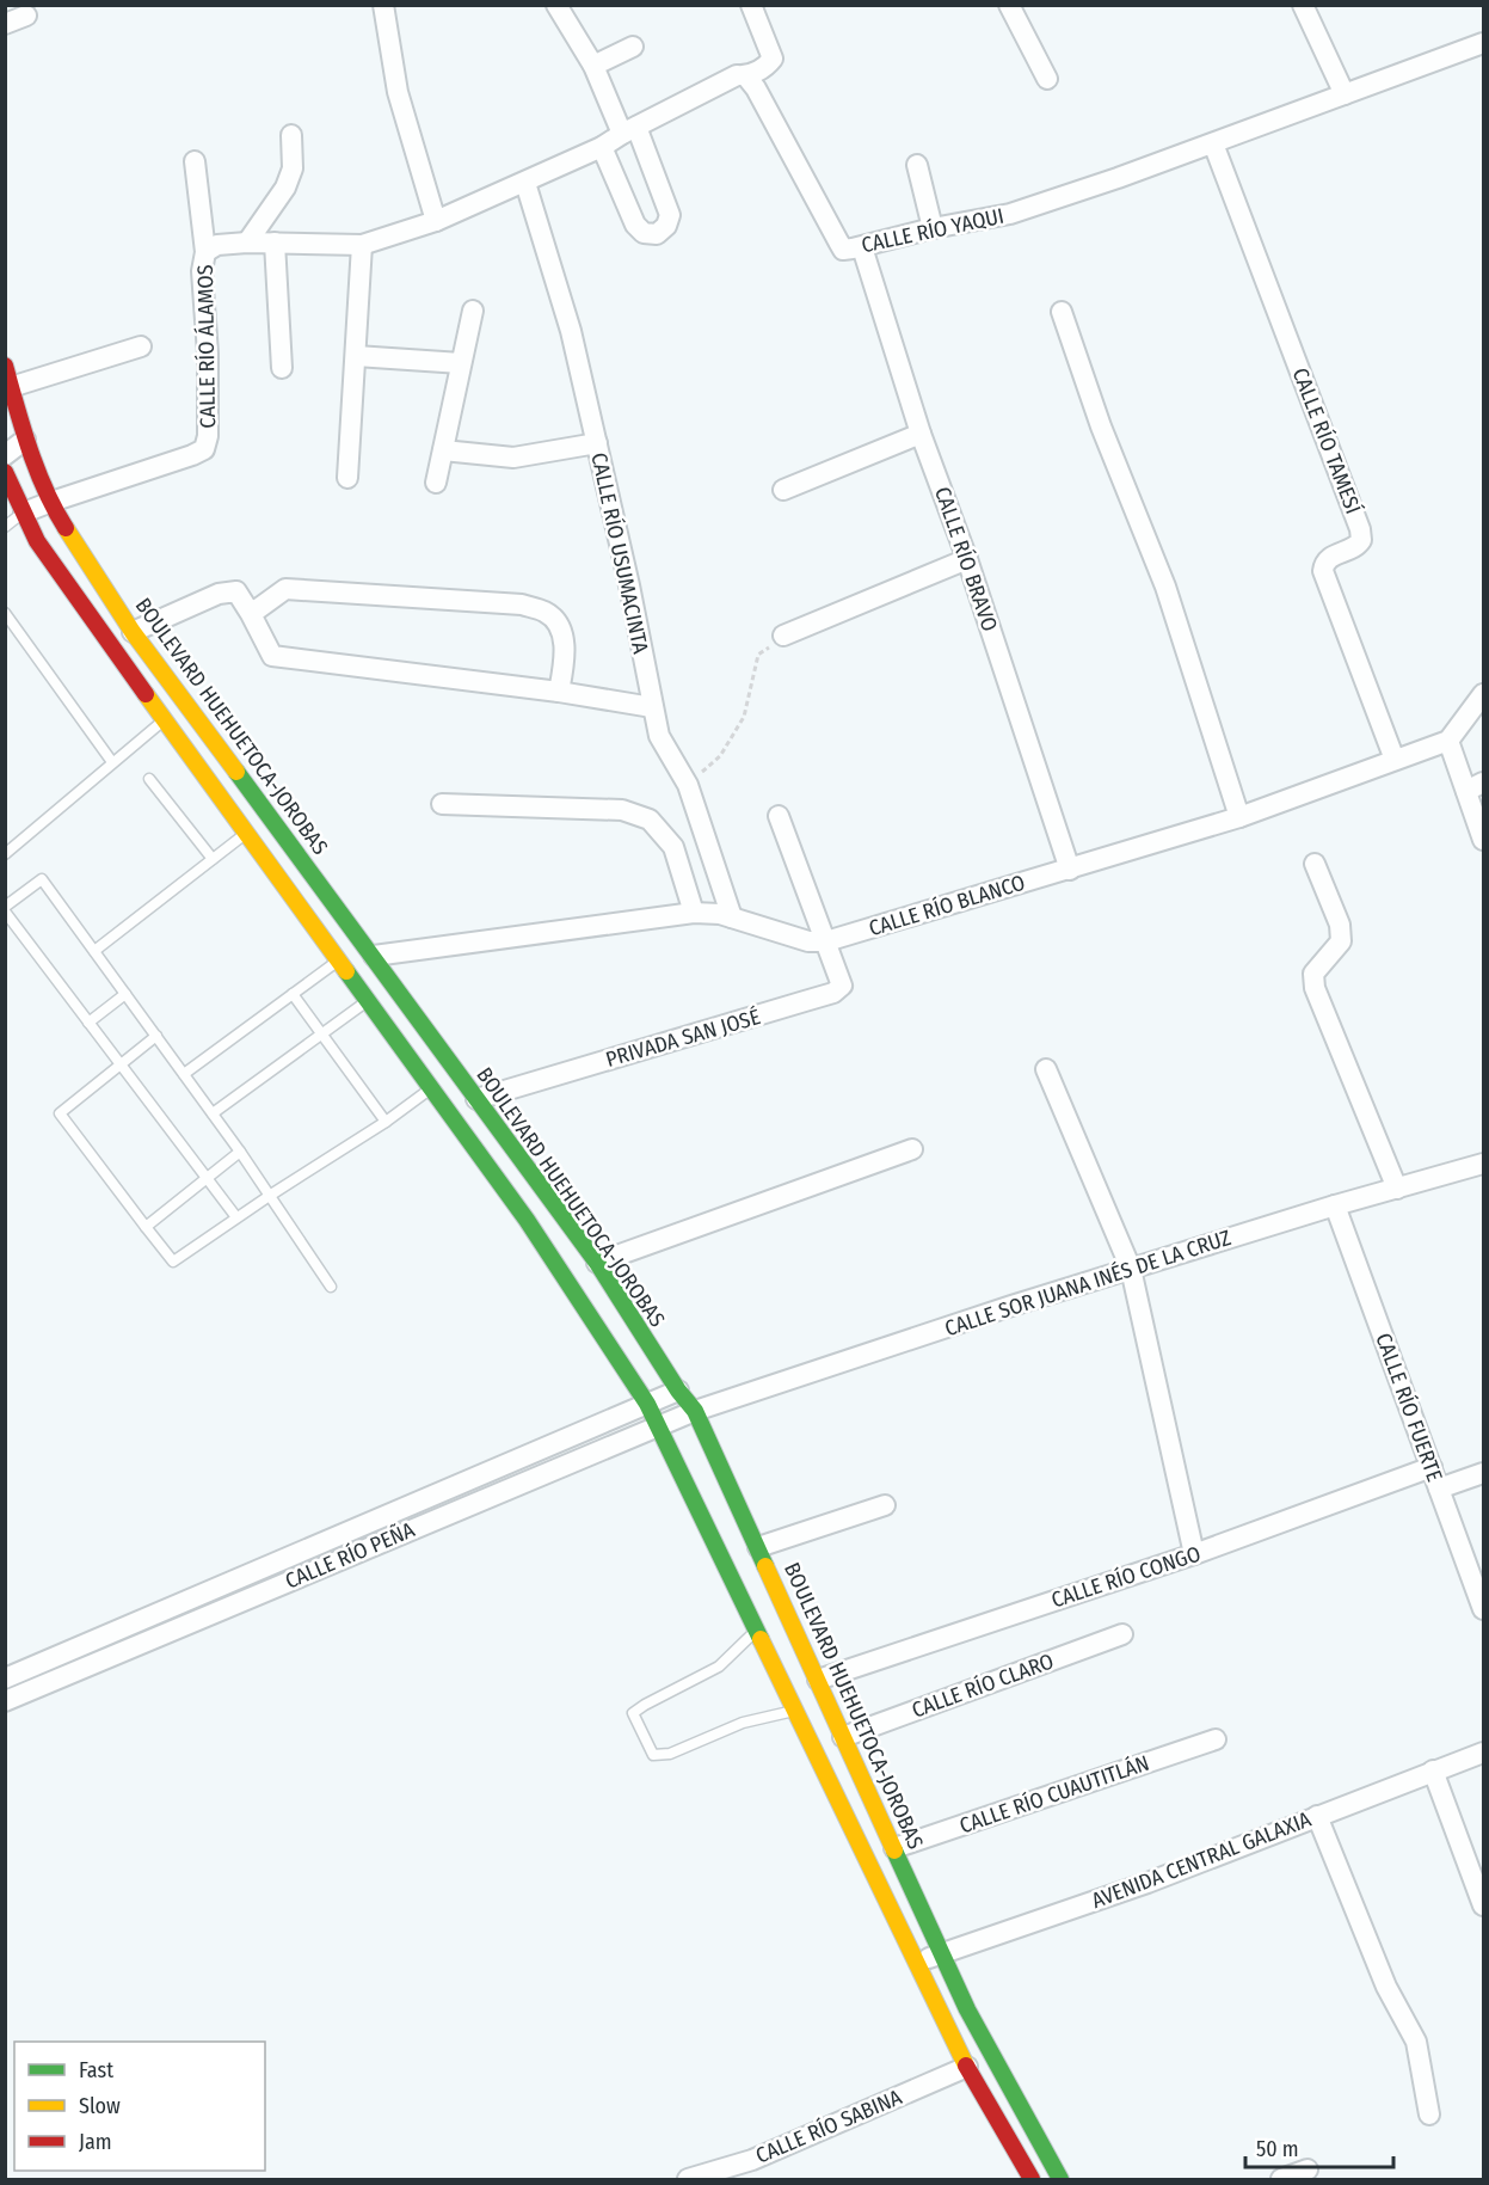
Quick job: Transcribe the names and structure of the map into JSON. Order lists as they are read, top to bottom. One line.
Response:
{"streets":{"main road":["BOULEVARD HUEHUETOCA-JOROBAS"],"street":["CALLE RÍO YAQUI","CALLE RÍO ÁLAMOS","CALLE RÍO TAMESÍ","CALLE RÍO USUMACINTA","CALLE RÍO BRAVO","CALLE RÍO BLANCO","PRIVADA SAN JOSÉ","CALLE SOR JUANA INÉS DE LA CRUZ","CALLE RÍO FUERTE","CALLE RÍO PEÑA","CALLE RÍO CONGO","CALLE RÍO CLARO","CALLE RÍO CUAUTITLÁN","AVENIDA CENTRAL GALAXIA","CALLE RÍO SABINA"]},"crossings":[["CALLE RÍO YAQUI","CALLE RÍO TAMESÍ"],["CALLE RÍO YAQUI","CALLE RÍO BRAVO"],["CALLE RÍO ÁLAMOS","BOULEVARD HUEHUETOCA-JOROBAS"],["CALLE RÍO TAMESÍ","CALLE RÍO BLANCO"],["CALLE RÍO USUMACINTA","CALLE RÍO BLANCO"],["CALLE RÍO BRAVO","CALLE RÍO BLANCO"],["BOULEVARD HUEHUETOCA-JOROBAS","CALLE RÍO BLANCO"],["BOULEVARD HUEHUETOCA-JOROBAS","PRIVADA SAN JOSÉ"],["BOULEVARD HUEHUETOCA-JOROBAS","CALLE SOR JUANA INÉS DE LA CRUZ"],["BOULEVARD HUEHUETOCA-JOROBAS","CALLE RÍO PEÑA"],["BOULEVARD HUEHUETOCA-JOROBAS","CALLE RÍO CONGO"],["BOULEVARD HUEHUETOCA-JOROBAS","CALLE RÍO CLARO"],["BOULEVARD HUEHUETOCA-JOROBAS","CALLE RÍO CUAUTITLÁN"],["BOULEVARD HUEHUETOCA-JOROBAS","AVENIDA CENTRAL GALAXIA"],["CALLE RÍO BLANCO","PRIVADA SAN JOSÉ"],["CALLE SOR JUANA INÉS DE LA CRUZ","CALLE RÍO FUERTE"],["CALLE SOR JUANA INÉS DE LA CRUZ","CALLE RÍO PEÑA"],["CALLE RÍO FUERTE","CALLE RÍO CONGO"]],"legend":["Fast","Slow","Jam"],"scale_bar":"50 m"}
